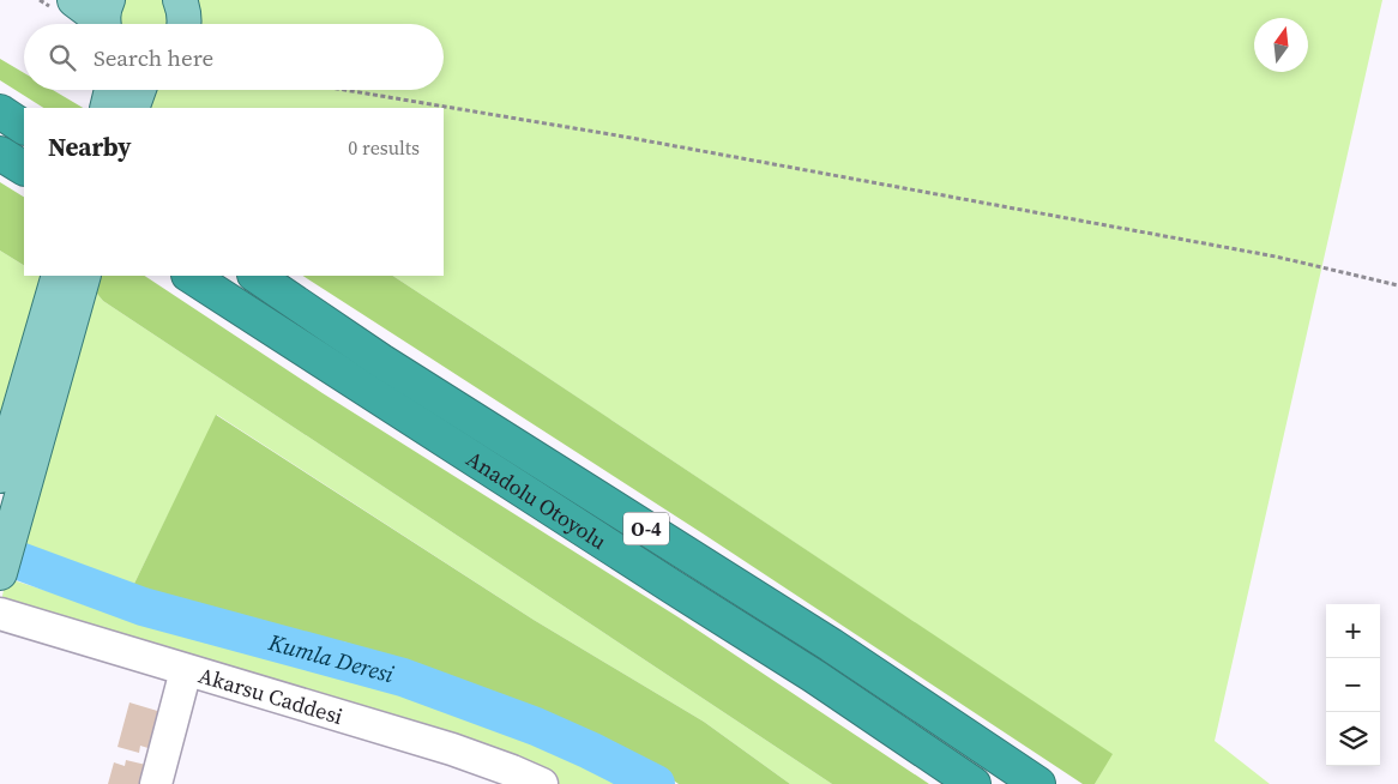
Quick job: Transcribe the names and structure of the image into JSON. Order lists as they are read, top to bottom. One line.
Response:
{"streets":{"highway":["Anadolu Otoyolu","O-4"],"street":["Akarsu Caddesi"]},"water":["Kumla Deresi"],"north":"top","page":{"search":"Search here","heading":["Nearby","0 results"],"map_buttons":["+","−"]}}
